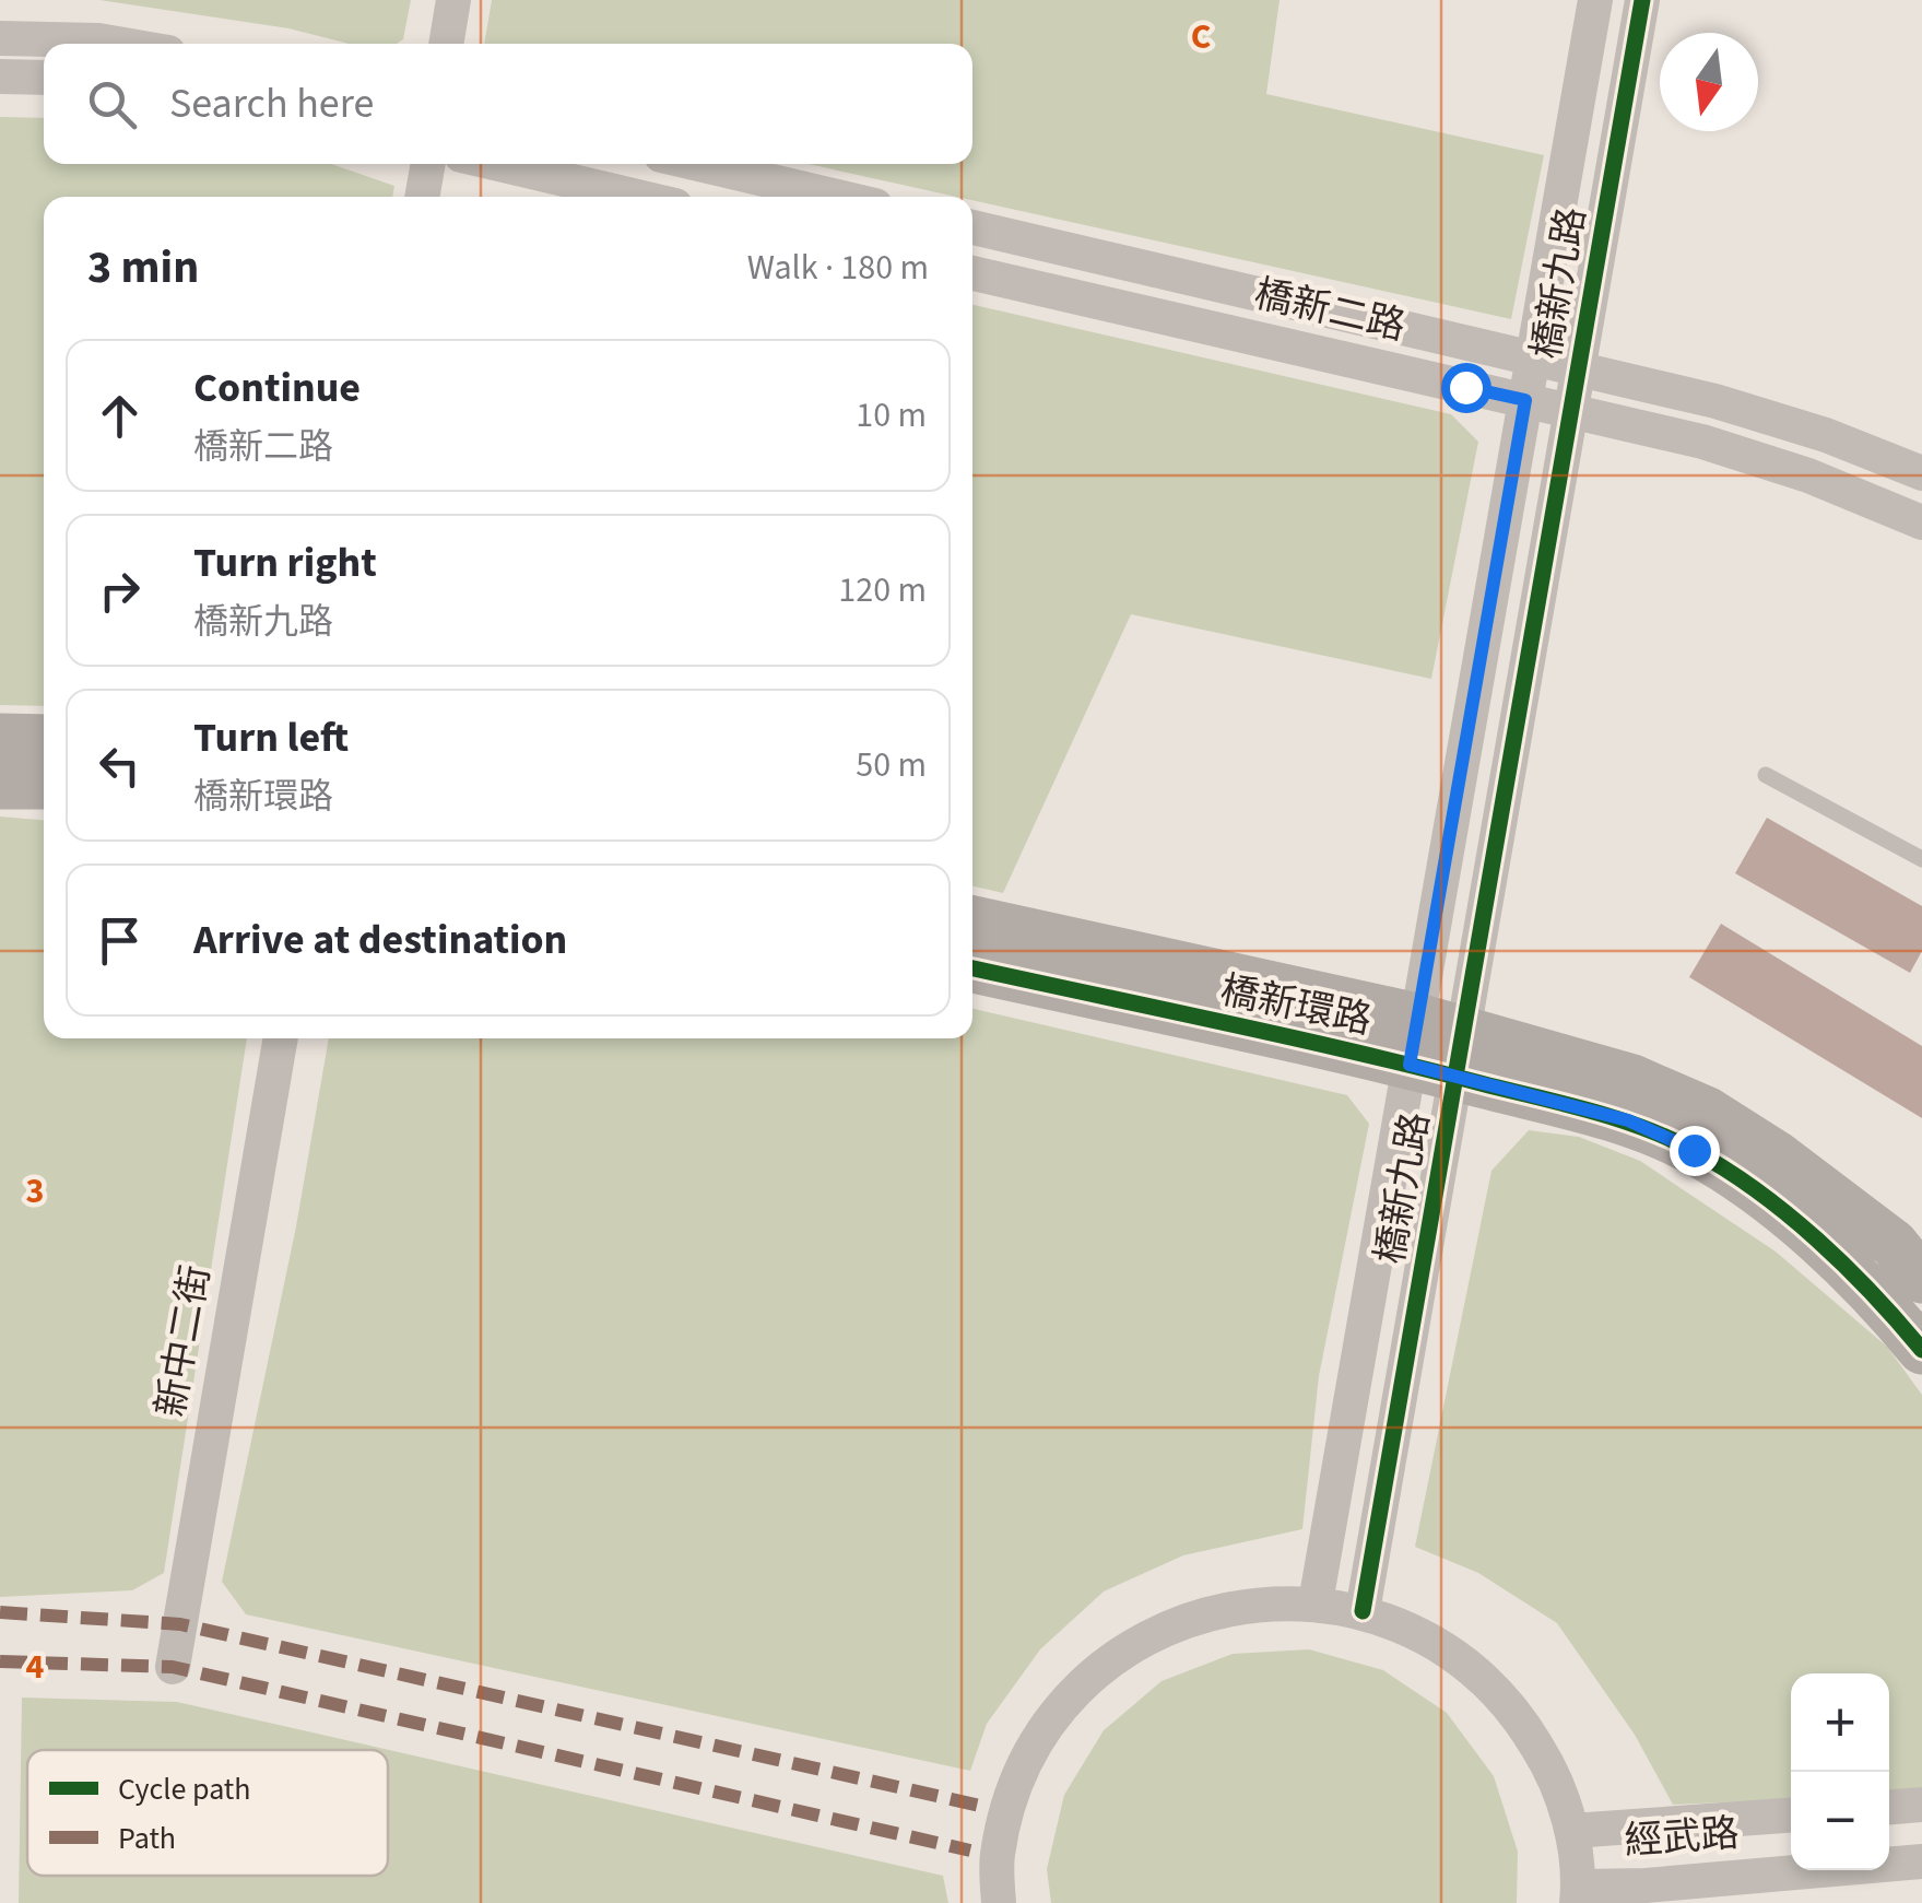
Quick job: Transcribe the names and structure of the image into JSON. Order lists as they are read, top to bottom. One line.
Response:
{"streets":{"street":["橋新九路","橋新二路","橋新環路","新中二街","經武路"]},"crossings":[["橋新九路","橋新二路"],["橋新九路","橋新環路"]],"legend":["Cycle path","Path"],"north":"bottom","page":{"search":"Search here","heading":["3 min","Walk · 180 m"],"list":[["Continue","橋新二路","10 m"],["Turn right","橋新九路","120 m"],["Turn left","橋新環路","50 m"],"Arrive at destination"],"map_buttons":["+","−"]},"grid":{"columns":["C"],"rows":["3","4"]}}
